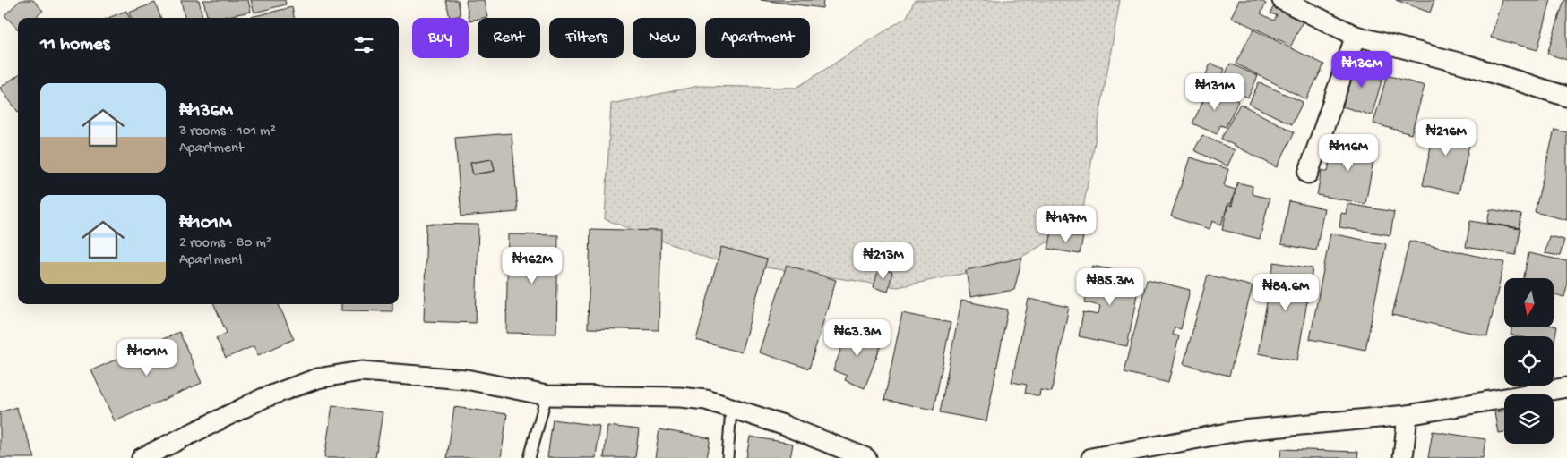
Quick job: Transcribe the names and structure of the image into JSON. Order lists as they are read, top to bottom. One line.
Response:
{"north":"bottom","page":{"chip":["Buy","Rent","Filters","New","Apartment"],"heading":"11 homes","price":["₦136M","₦131M","₦216M","₦116M","₦147M","₦213M","₦162M","₦85.3M","₦84.6M","₦63.3M","₦101M"],"list":[{"name":"₦136M","note":"3 rooms · 101 m² · Apartment"},{"name":"₦101M","note":"2 rooms · 80 m² · Apartment"}]}}
